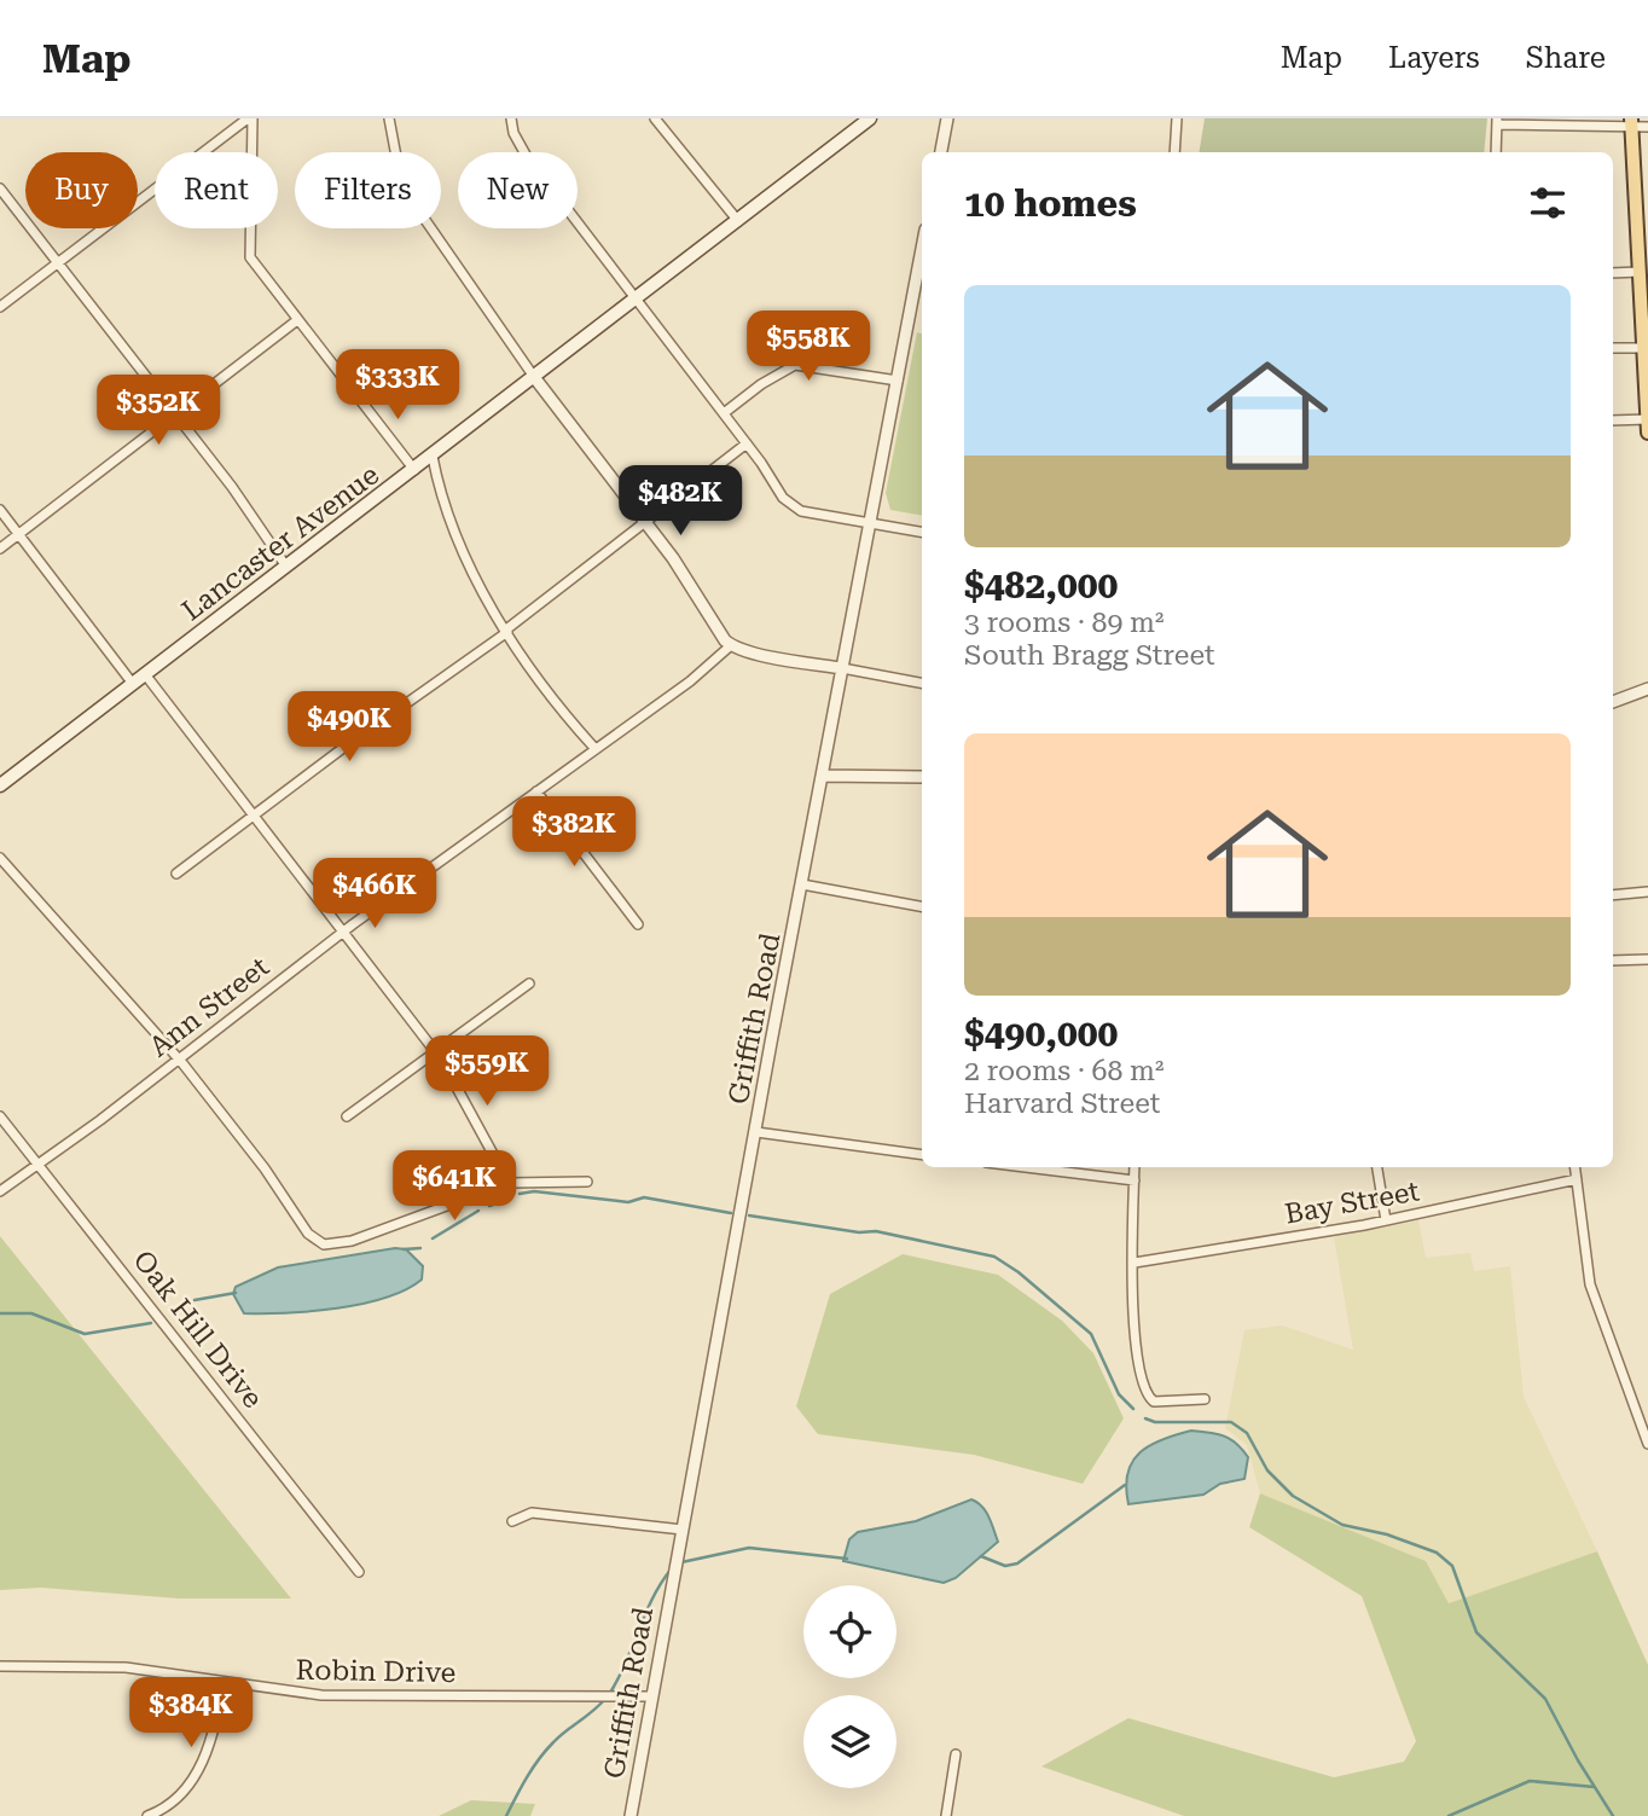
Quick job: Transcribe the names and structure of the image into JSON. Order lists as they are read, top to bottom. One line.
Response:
{"streets":{"main road":["Lancaster Avenue"],"street":["Ann Street","Griffith Road","Bay Street","Oak Hill Drive","Robin Drive"]},"crossings":[["Ann Street","Oak Hill Drive"],["Griffith Road","Robin Drive"]],"page":{"header":"Map","nav":["Map","Layers","Share"],"chip":["Buy","Rent","Filters","New"],"heading":"10 homes","list":[{"name":"$482,000","note":"3 rooms · 89 m² · South Bragg Street"},{"name":"$490,000","note":"2 rooms · 68 m² · Harvard Street"}],"price":["$558K","$333K","$352K","$482K","$490K","$382K","$466K","$559K","$641K","$384K"]}}
